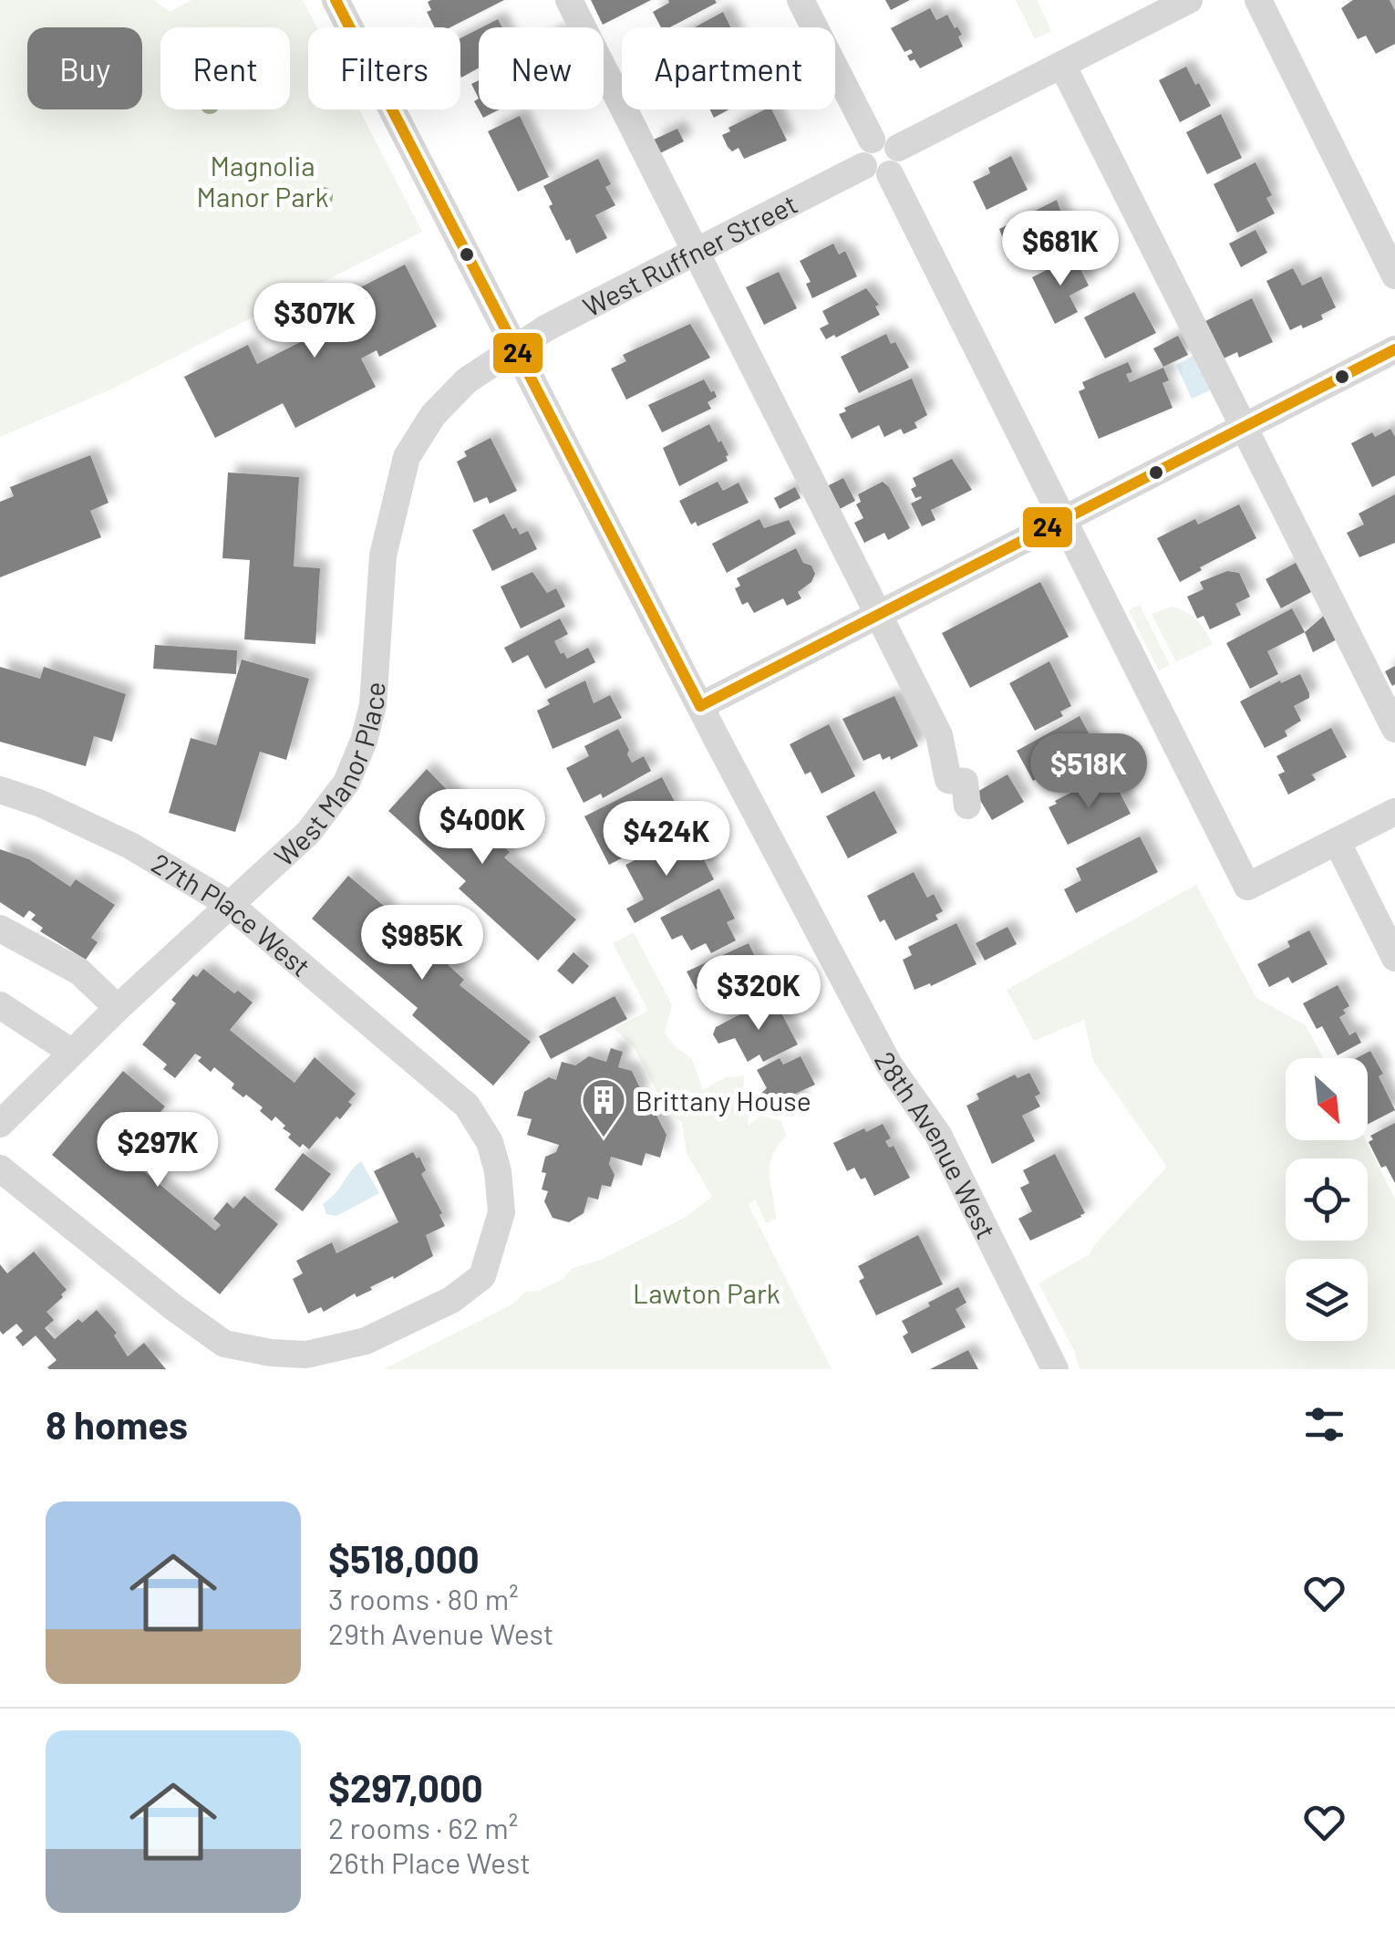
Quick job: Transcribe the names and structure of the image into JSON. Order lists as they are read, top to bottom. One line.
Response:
{"streets":{"street":["West Ruffner Street","West Manor Place","27th Place West","28th Avenue West"]},"crossings":[["West Ruffner Street","West Manor Place"],["West Ruffner Street","28th Avenue West"],["West Manor Place","27th Place West"],["West Manor Place","28th Avenue West"]],"parks":["Magnolia Manor Park","Lawton Park"],"places":{"building":["Brittany House"]},"lines":["transit line 24"],"north":"bottom right","page":{"chip":["Buy","Rent","Filters","New","Apartment"],"price":["$681K","$307K","$518K","$400K","$424K","$985K","$320K","$297K"],"heading":"8 homes","list":[{"name":"$518,000","note":"3 rooms · 80 m² · 29th Avenue West"},{"name":"$297,000","note":"2 rooms · 62 m² · 26th Place West"}]}}
